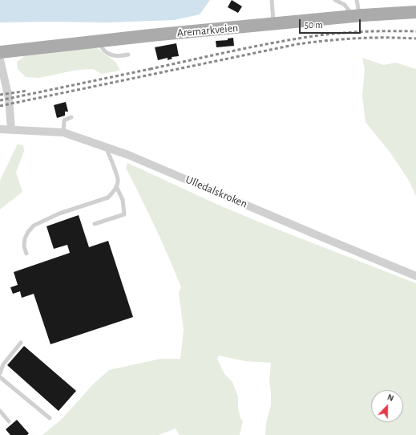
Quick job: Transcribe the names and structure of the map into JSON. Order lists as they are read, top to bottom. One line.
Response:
{"streets":{"main road":["Aremarkveien"],"street":["Ulledalskroken"]},"scale_bar":"50 m","north":"top"}
